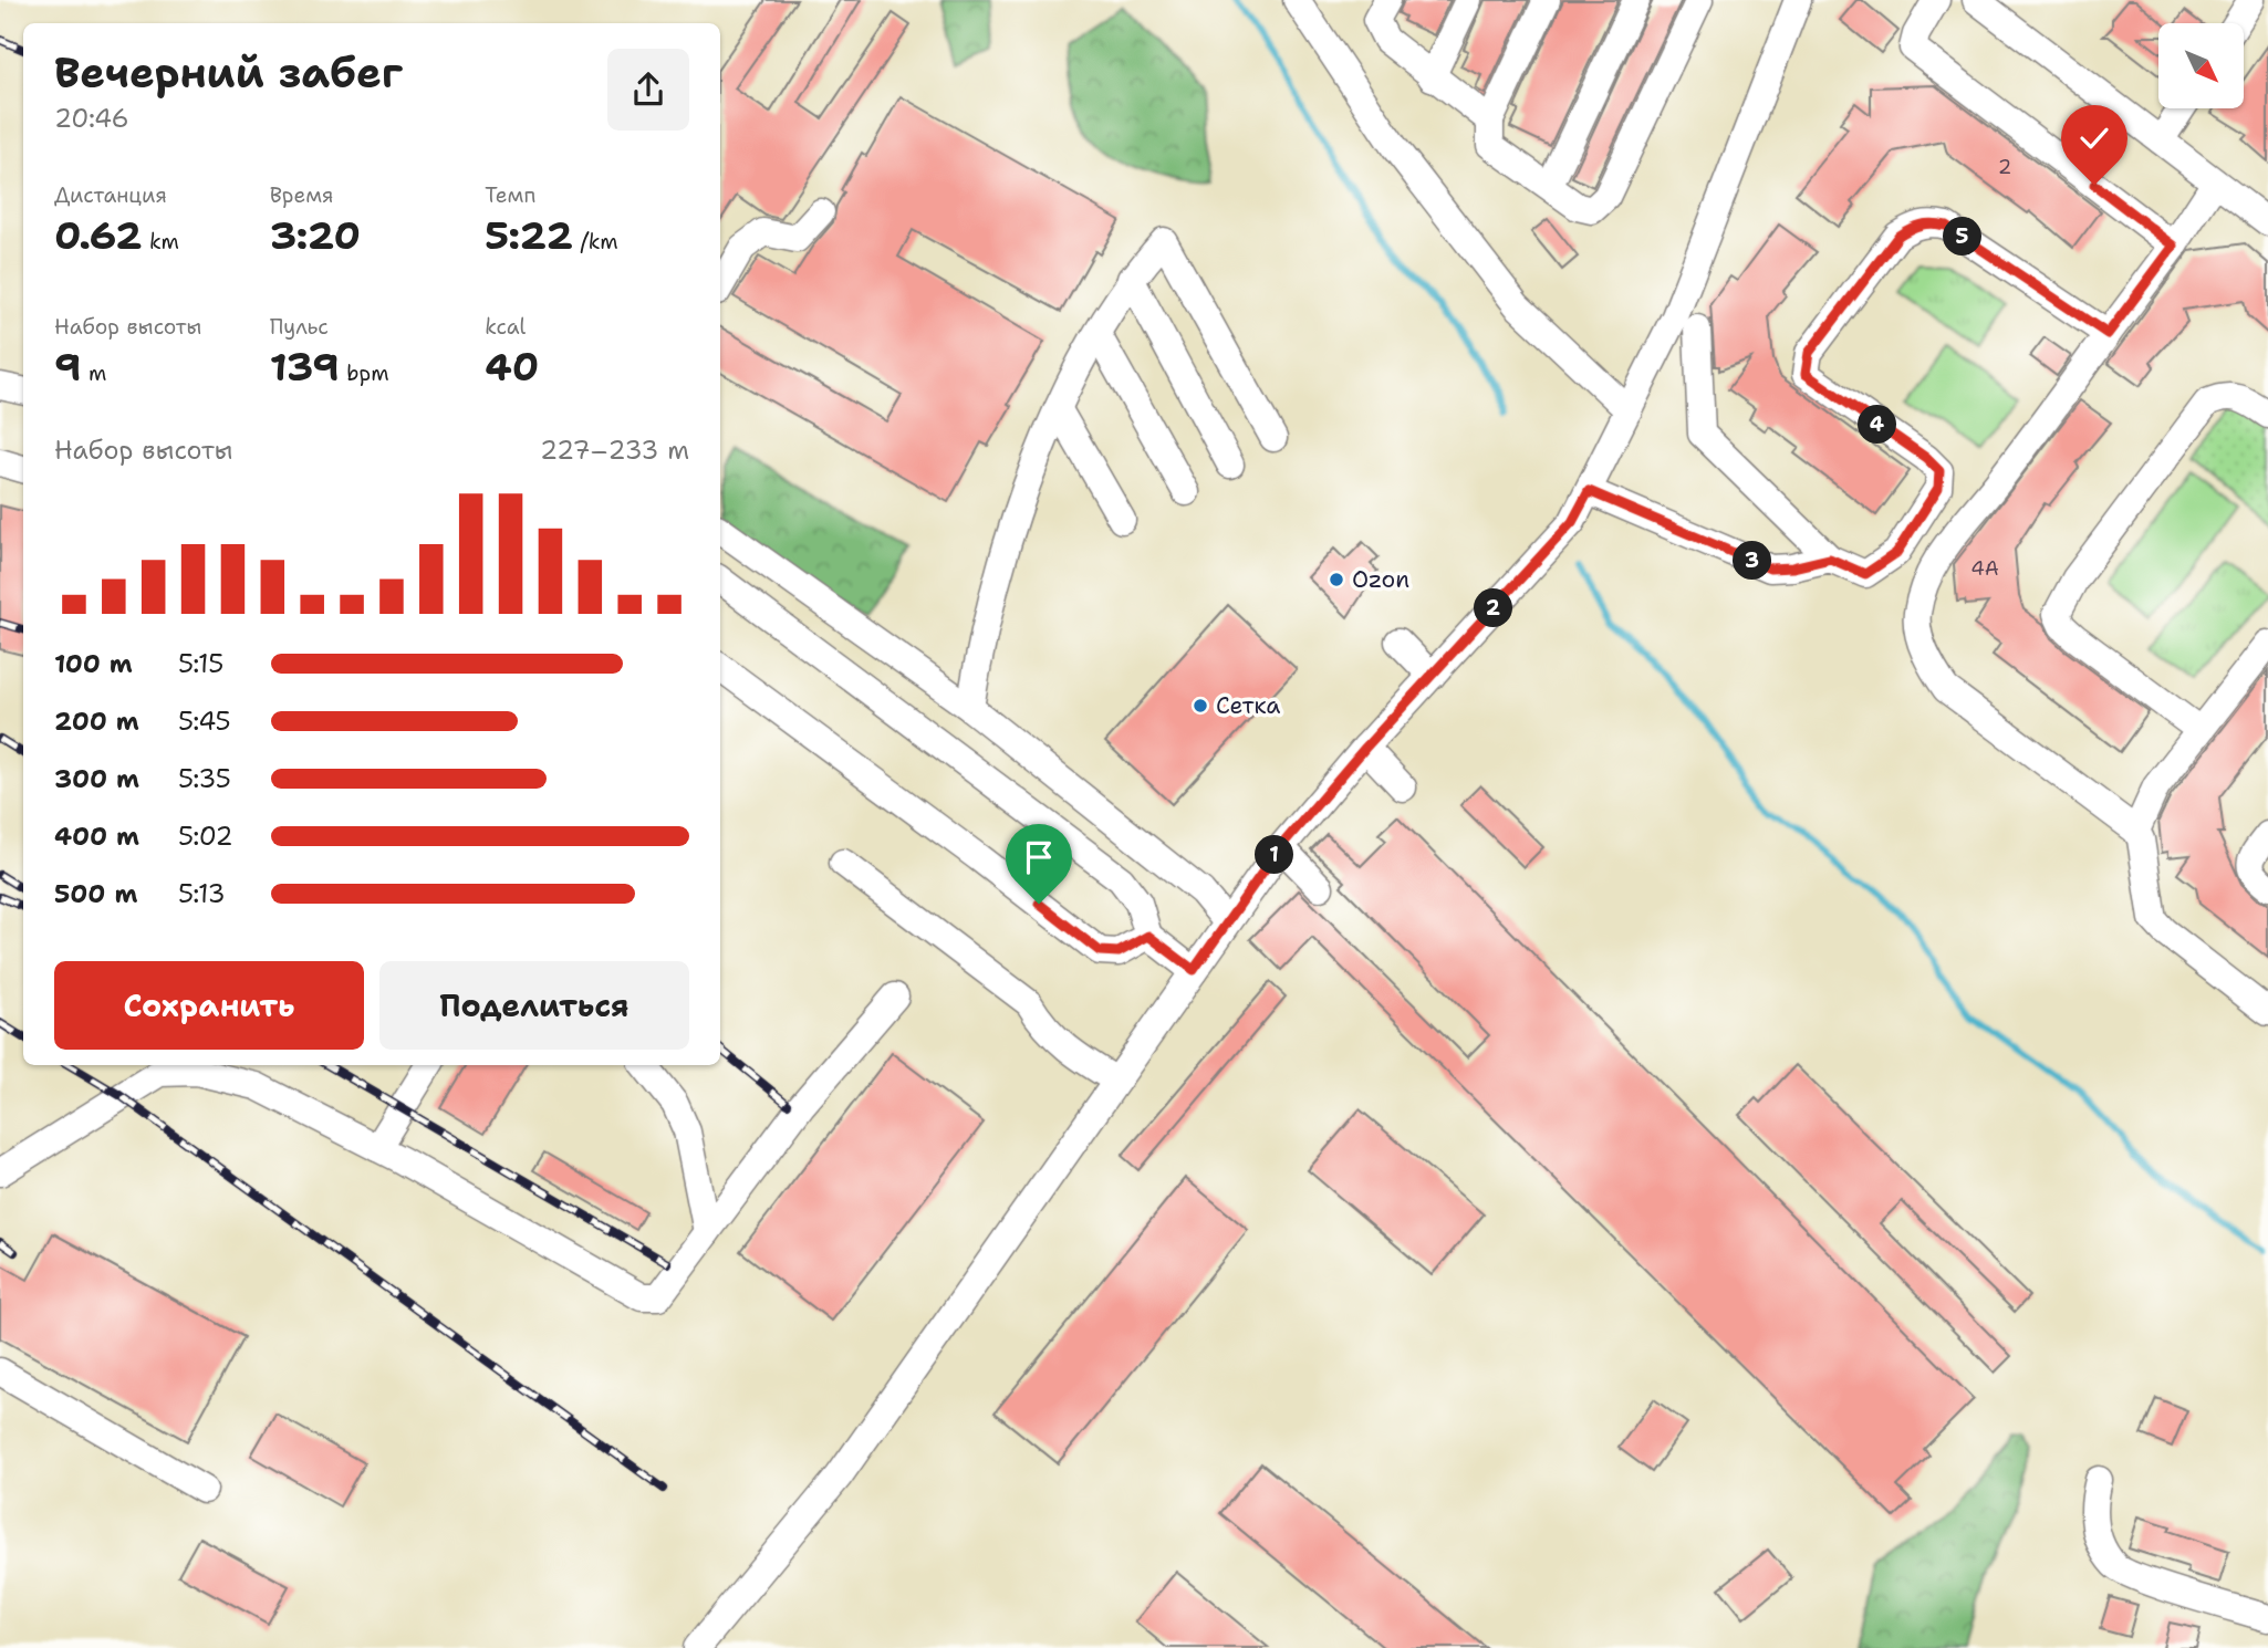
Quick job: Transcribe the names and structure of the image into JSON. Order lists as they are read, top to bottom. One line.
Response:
{"places":["Ozon","Сетка"],"house_numbers":["2","4А"],"north":"bottom right","page":{"heading":["Вечерний забег","20:46"],"stats":[["Дистанция","0.62 km"],["Время","3:20"],["Темп","5:22 /km"],["Набор высоты","9 m"],["Пульс","139 bpm"],["kcal","40"]],"pins":["5","4","3","2","1"],"chart":["Набор высоты","227–233 m"],"list":[{"name":"100 m","note":"5:15"},{"name":"200 m","note":"5:45"},{"name":"300 m","note":"5:35"},{"name":"400 m","note":"5:02"},{"name":"500 m","note":"5:13"}],"buttons":["Сохранить","Поделиться"]}}
